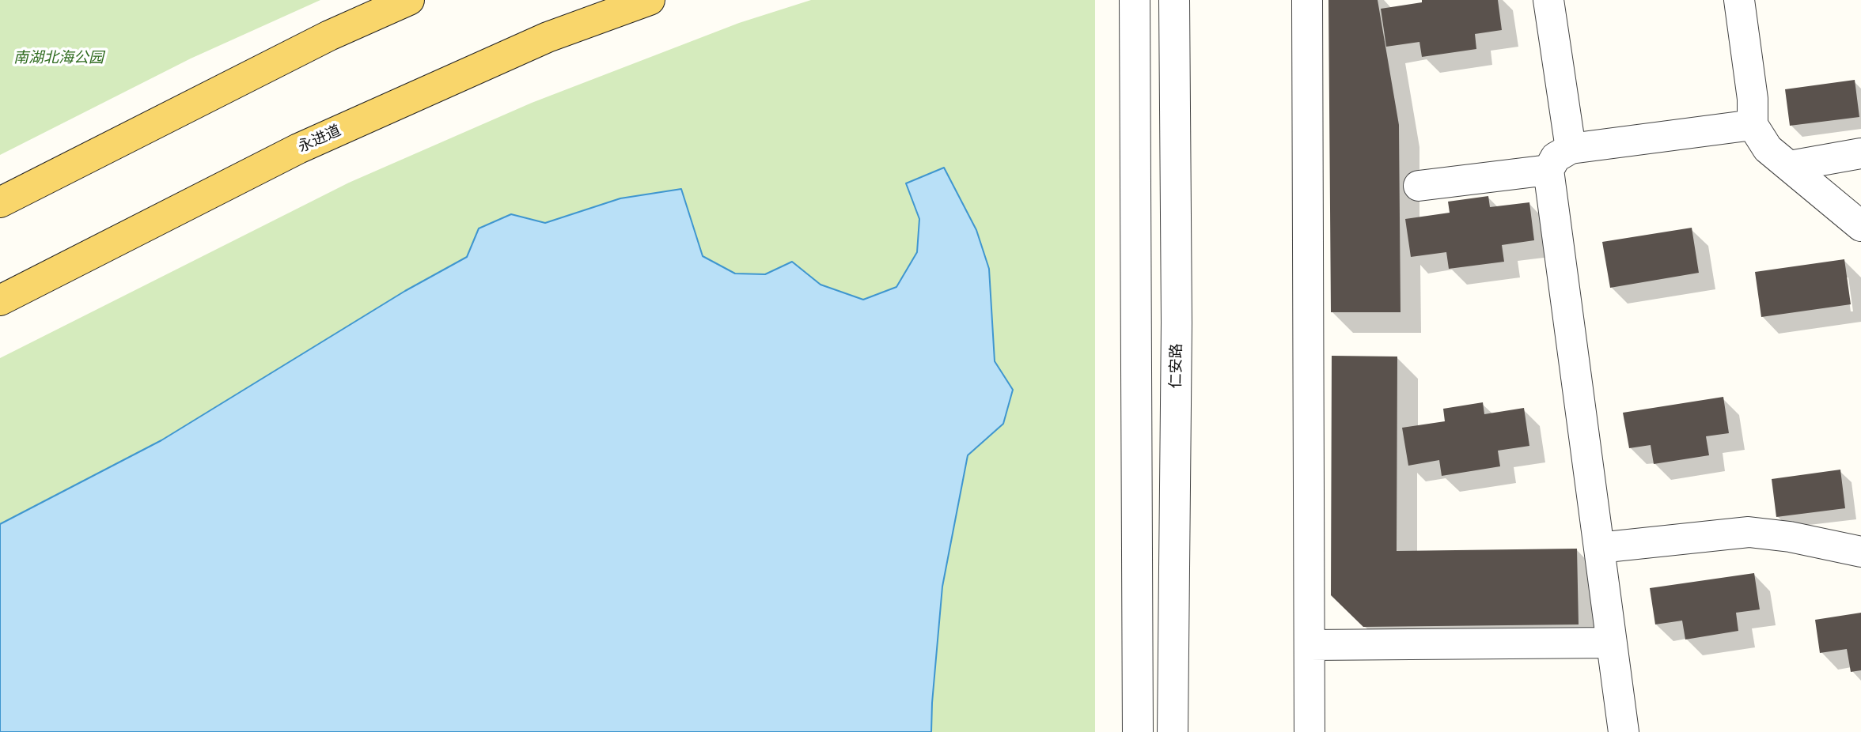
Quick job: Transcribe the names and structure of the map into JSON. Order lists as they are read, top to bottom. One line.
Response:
{"streets":{"main road":["永进道"],"street":["仁安路"]},"parks":["南湖北海公园"]}
